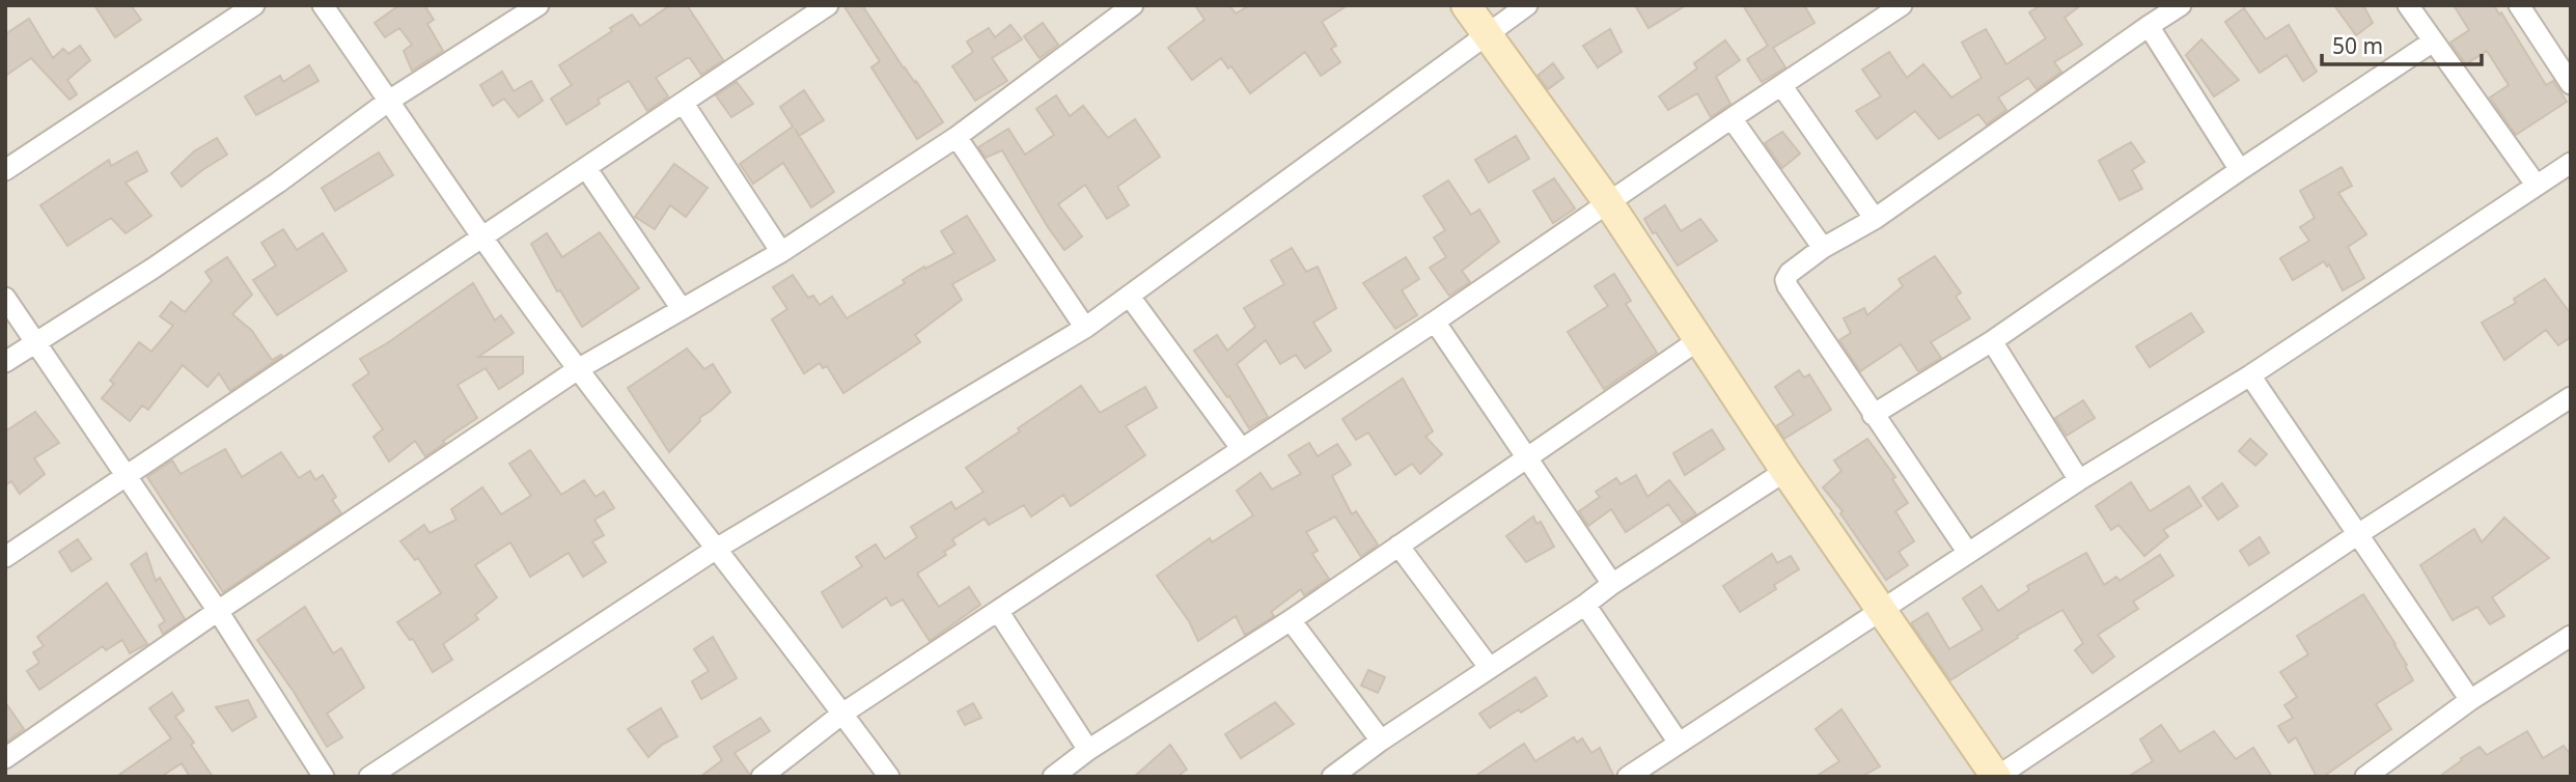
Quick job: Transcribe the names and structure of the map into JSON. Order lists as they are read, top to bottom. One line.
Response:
{"scale_bar":"50 m"}
